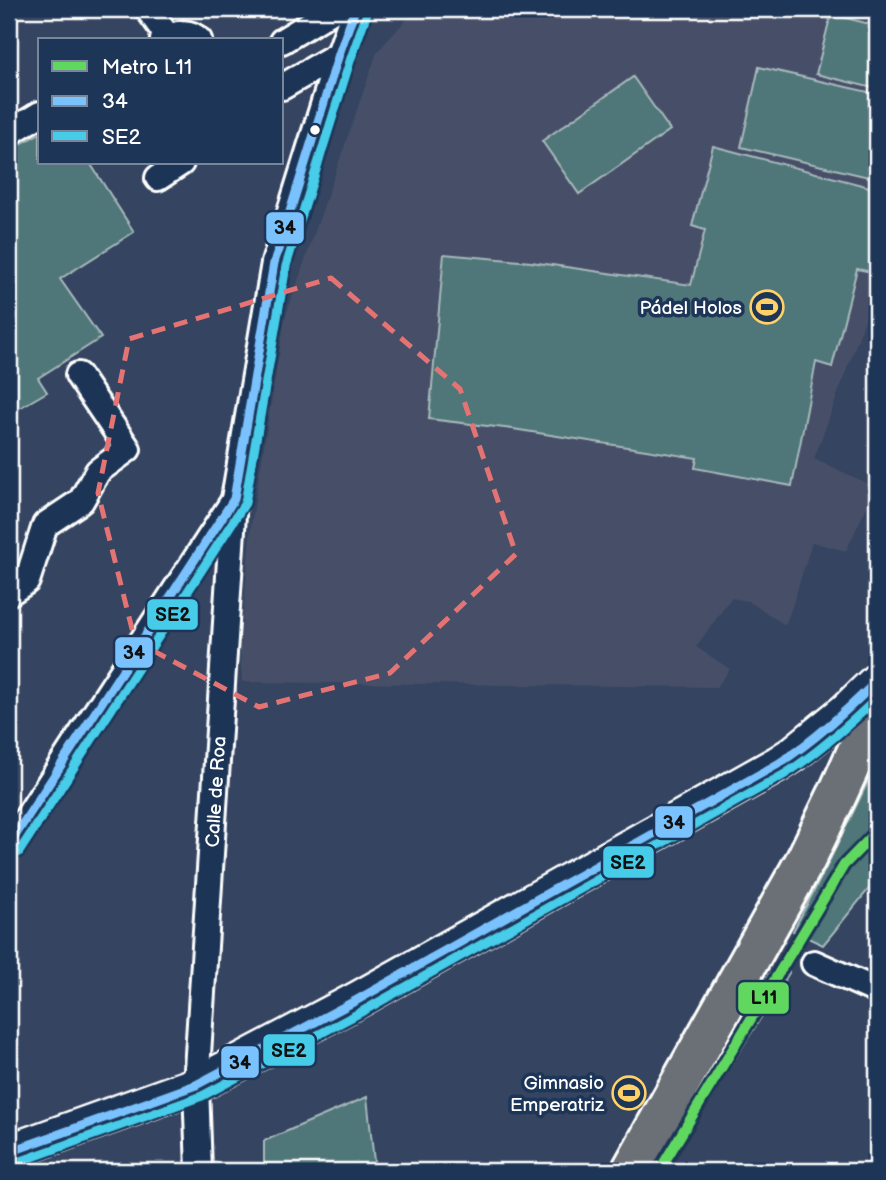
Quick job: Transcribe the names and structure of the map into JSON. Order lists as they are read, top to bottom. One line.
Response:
{"streets":{"street":["Calle de Roa"]},"places":{"sports":["Pádel Holos","Gimnasio Emperatriz"]},"lines":["transit line 34","transit line SE2","metro line L11"],"legend":["Metro L11","34","SE2"]}
